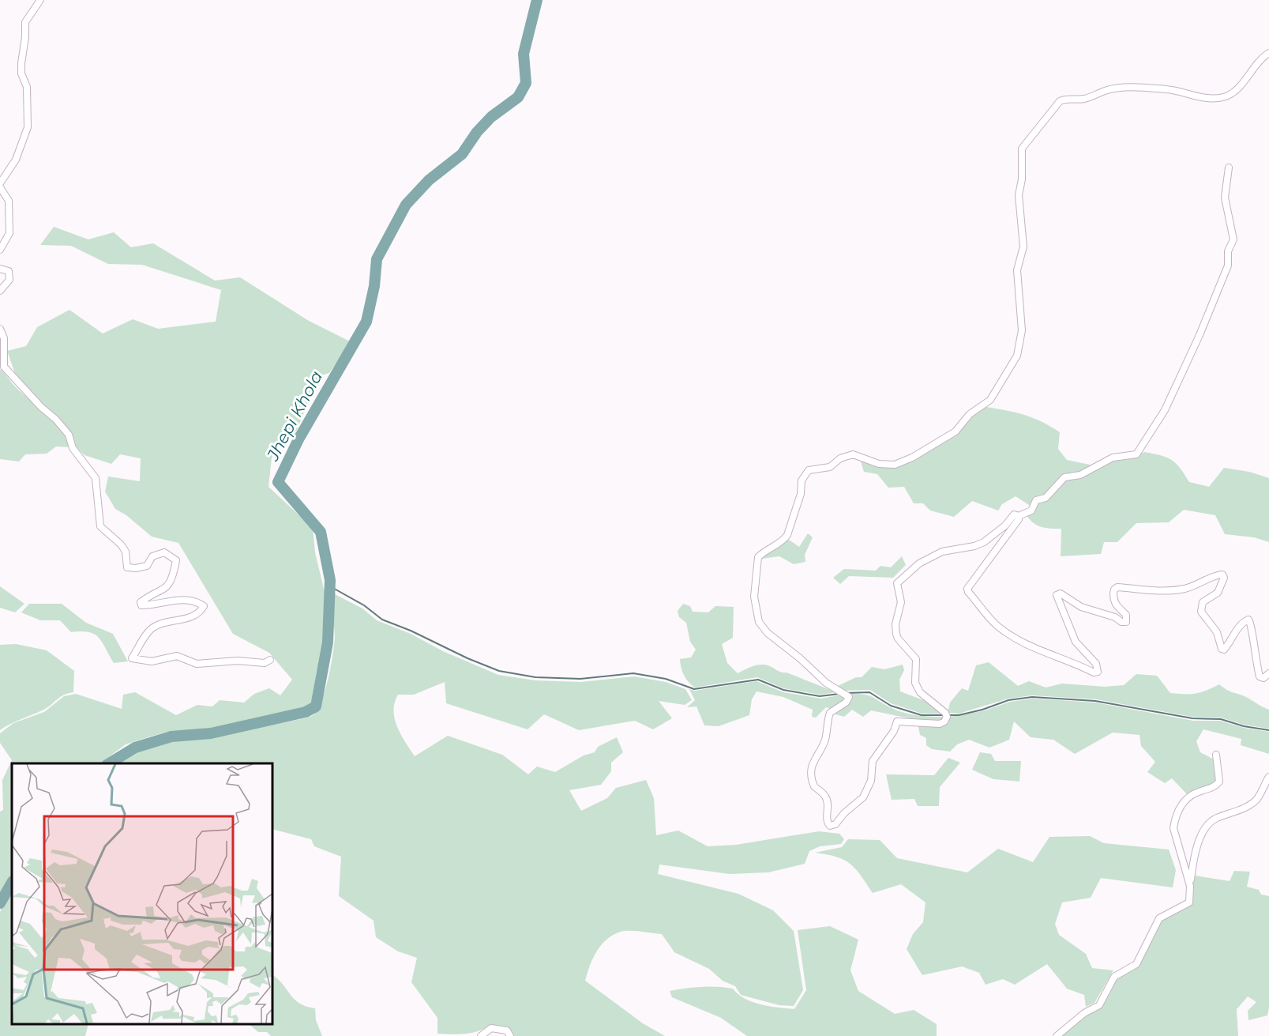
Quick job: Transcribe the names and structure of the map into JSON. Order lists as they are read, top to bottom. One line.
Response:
{"water":["Jhepi Khola"]}
